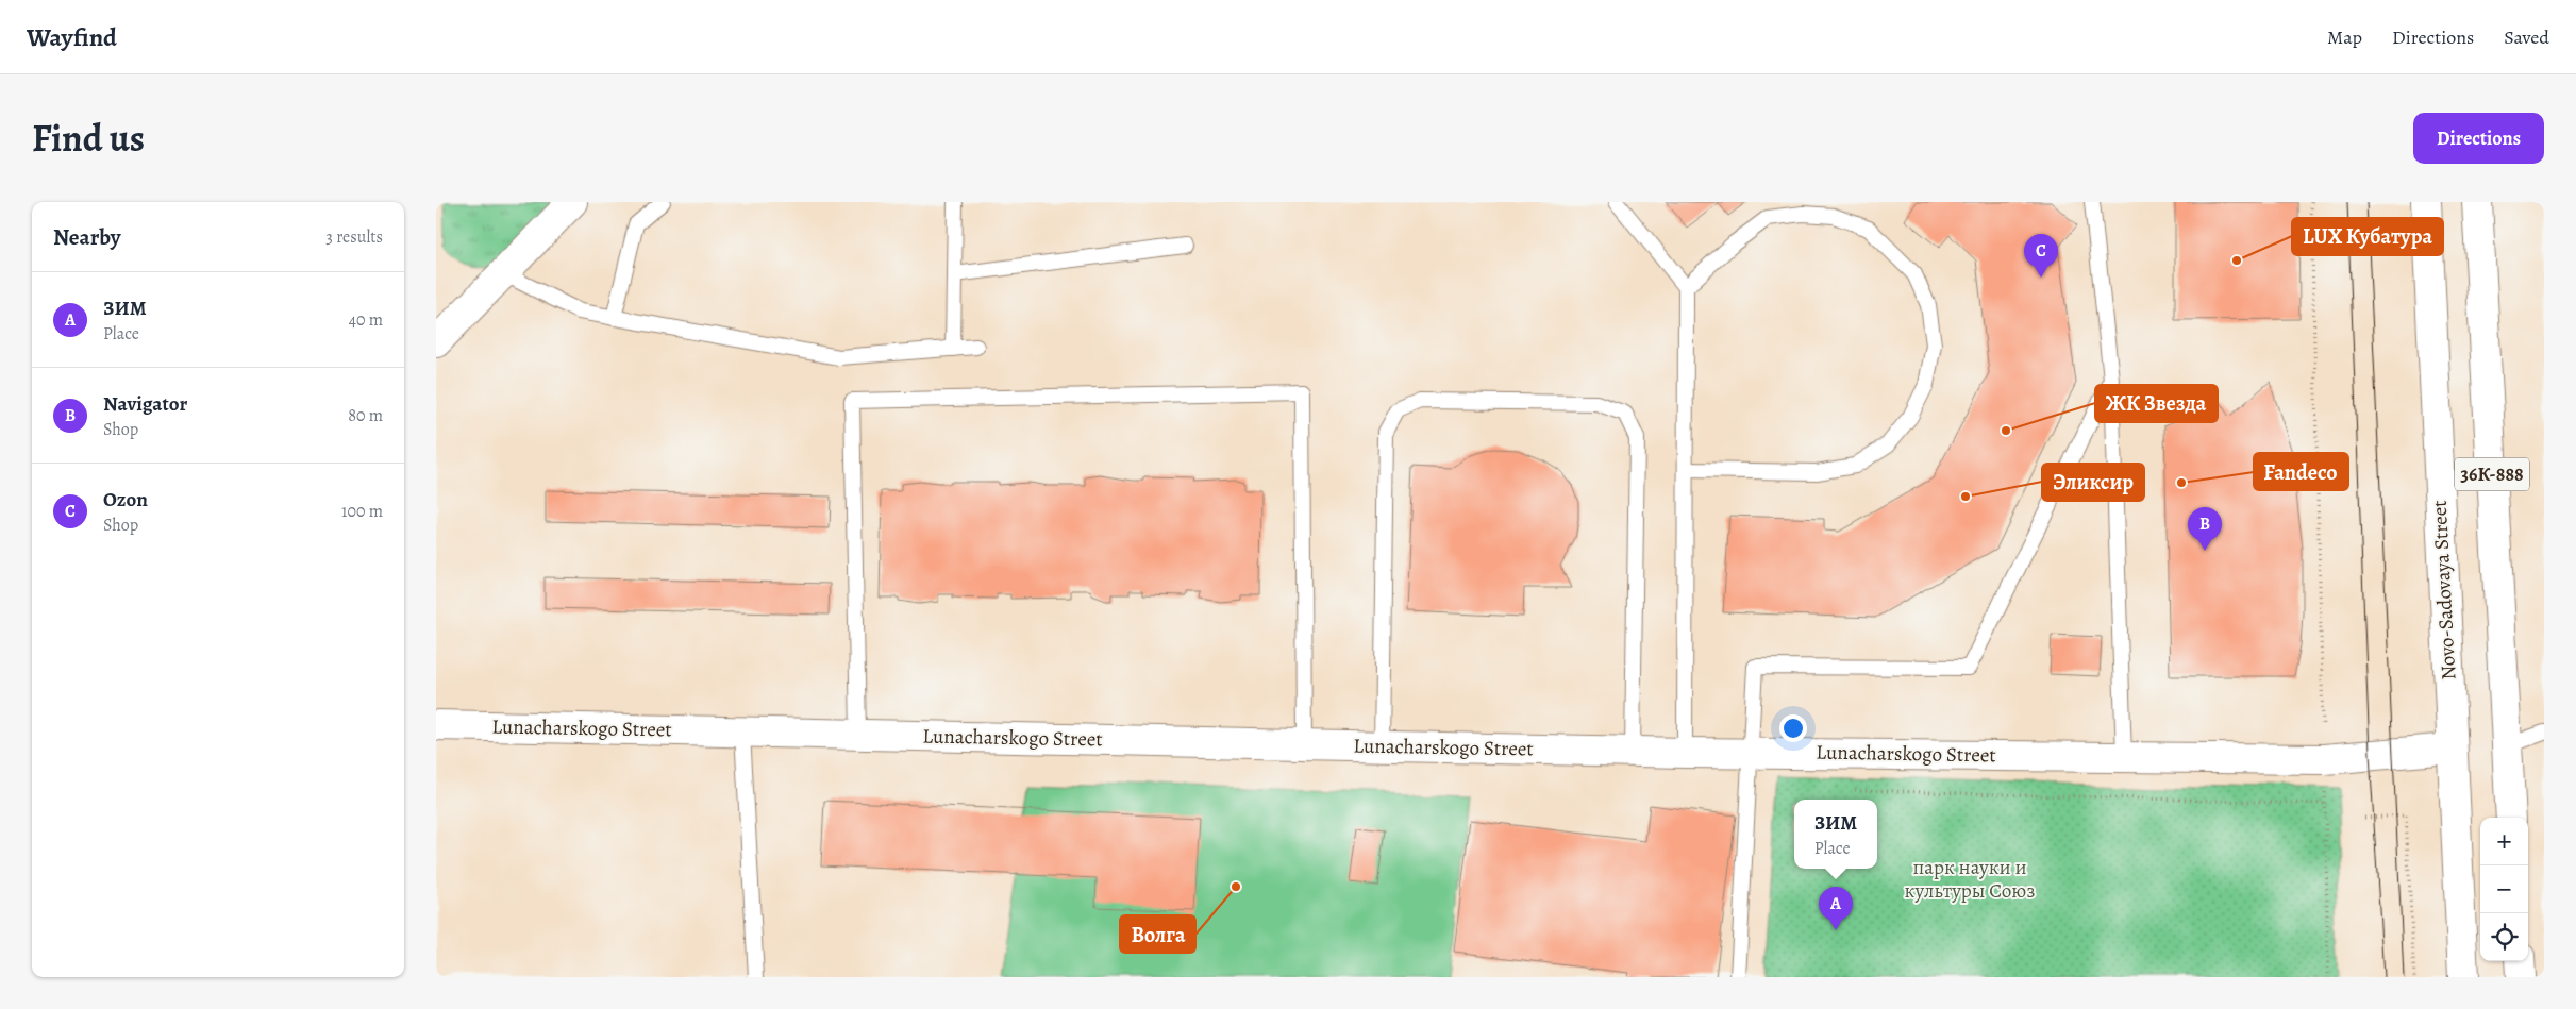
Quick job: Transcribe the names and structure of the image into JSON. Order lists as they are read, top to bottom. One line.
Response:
{"streets":{"street":["36К-888","Novo-Sadovaya Street","Lunacharskogo Street"]},"crossings":[["Novo-Sadovaya Street","Lunacharskogo Street"]],"parks":["парк науки и культуры Союз"],"places":["LUX Кубатура","ЖК Звезда","Fandeco","Эликсир","Волга"],"page":{"header":"Wayfind","nav":["Map","Directions","Saved"],"title":"Find us","buttons":"Directions","heading":["Nearby","3 results"],"pins":["C","B","A"],"list":[{"mark":"A","name":"ЗИМ","note":"Place","value":"40 m"},{"mark":"B","name":"Navigator","note":"Shop","value":"80 m"},{"mark":"C","name":"Ozon","note":"Shop","value":"100 m"}],"popup":["ЗИМ","Place"],"map_buttons":["+","−"]}}
